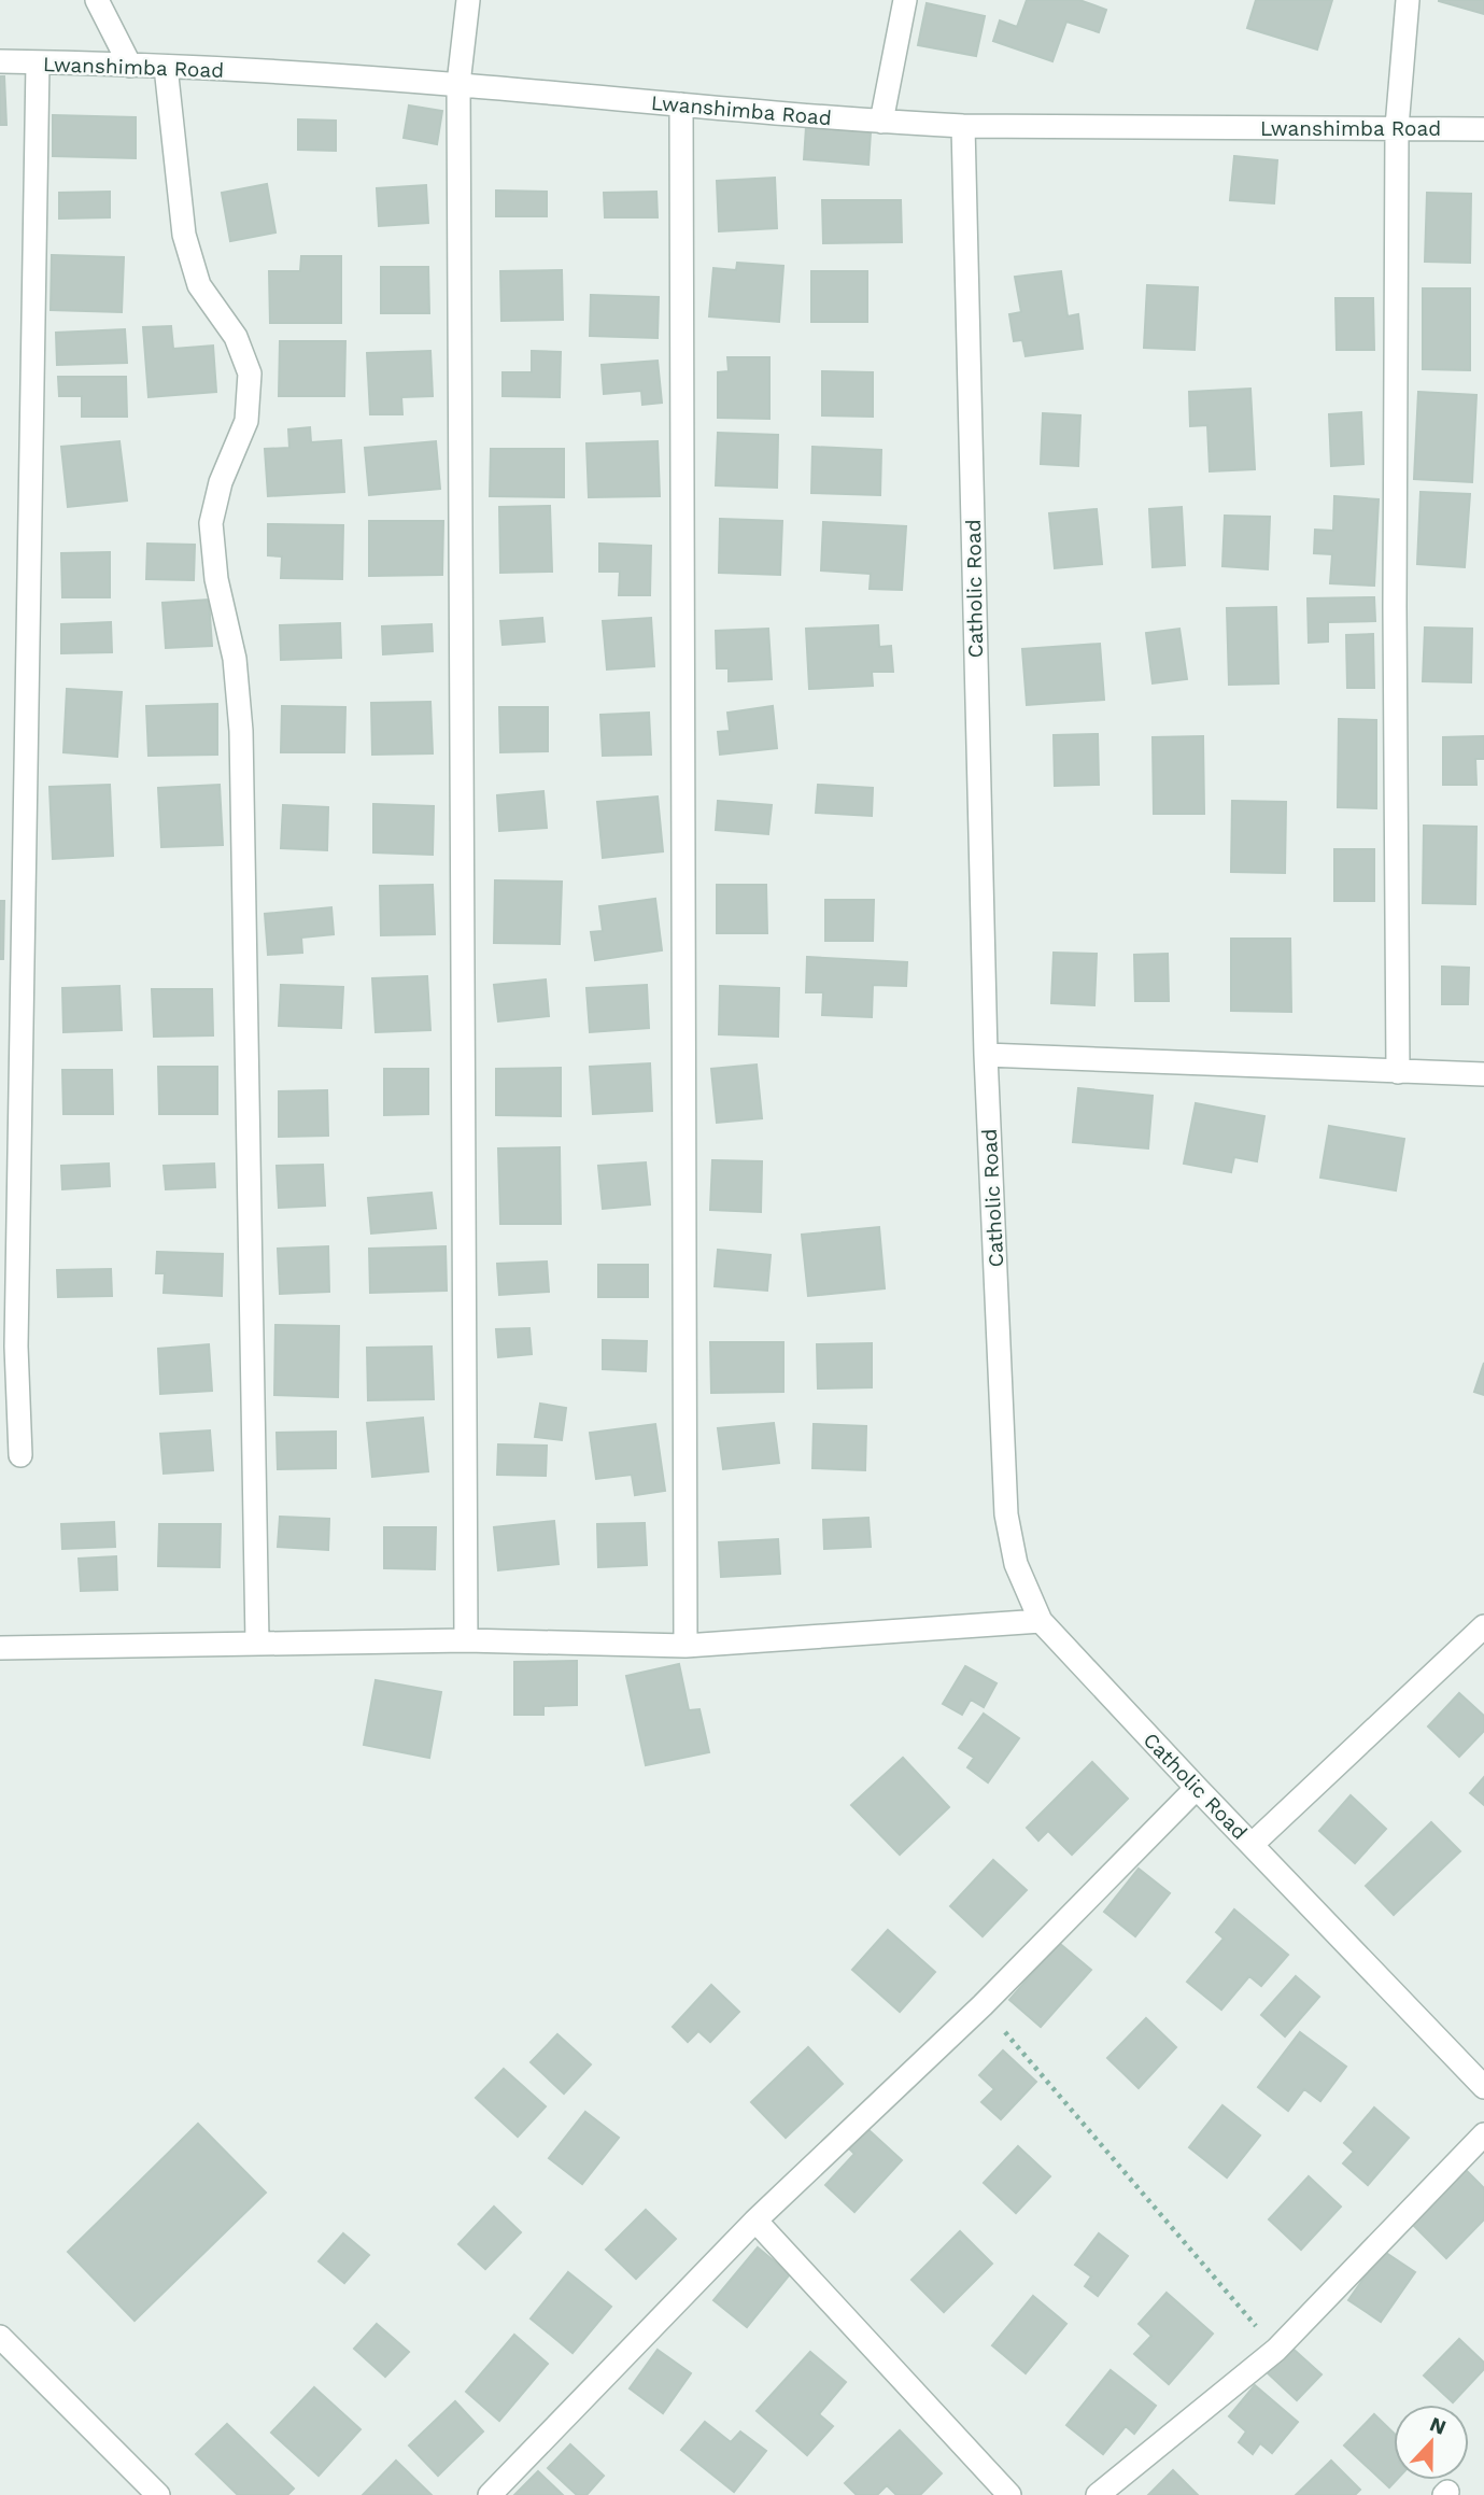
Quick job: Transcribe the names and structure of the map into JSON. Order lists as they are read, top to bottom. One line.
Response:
{"streets":{"street":["Lwanshimba Road","Catholic Road"]},"crossings":[["Lwanshimba Road","Catholic Road"]],"north":"top"}
